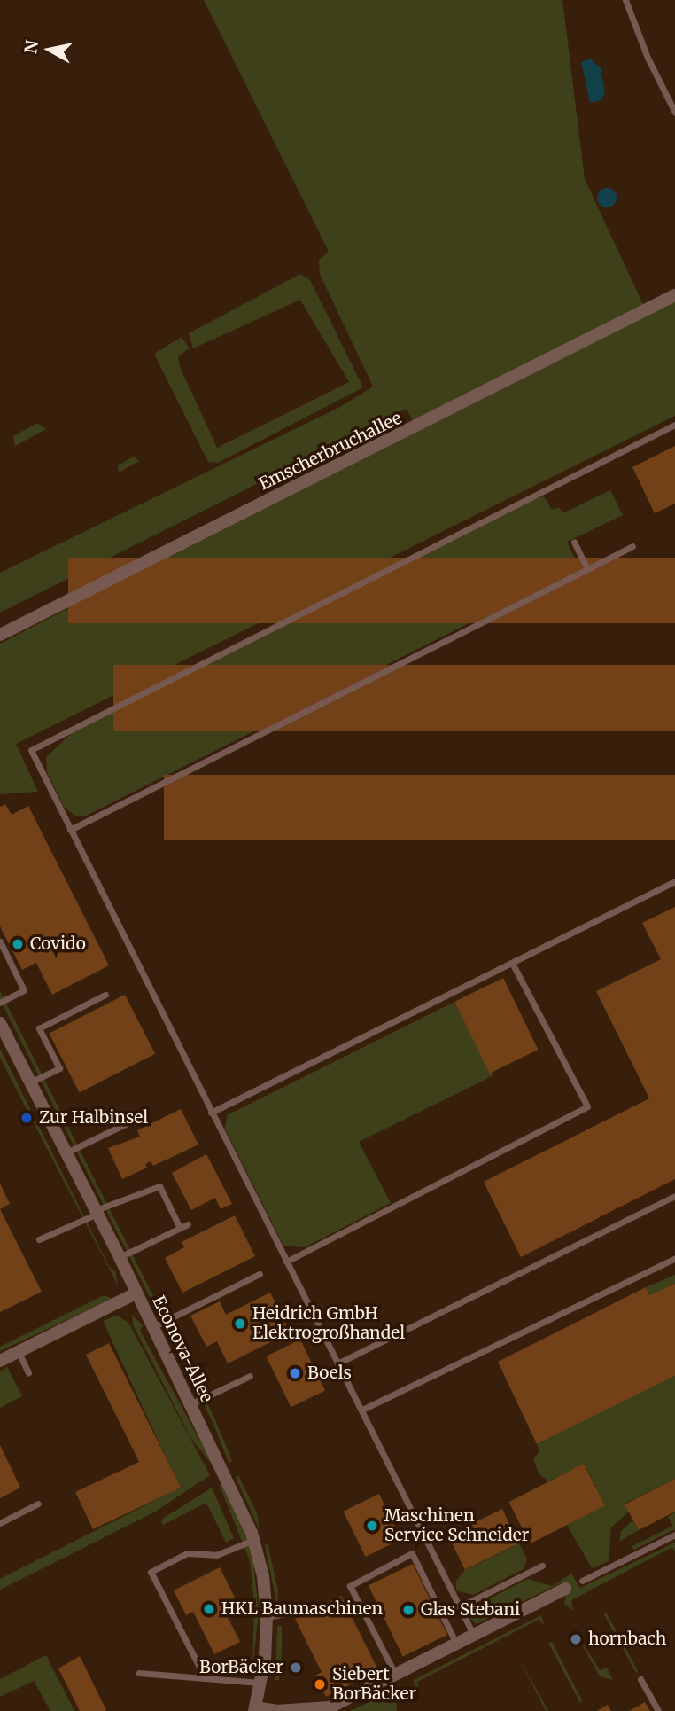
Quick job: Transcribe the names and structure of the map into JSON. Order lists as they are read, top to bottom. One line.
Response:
{"streets":{"street":["Emscherbruchallee","Econova-Allee"]},"places":["Covido","Zur Halbinsel","Heidrich GmbH Elektrogroßhandel","Boels","Maschinen Service Schneider","HKL Baumaschinen","Glas Stebani","hornbach","BorBäcker","Siebert BorBäcker"],"north":"left"}
